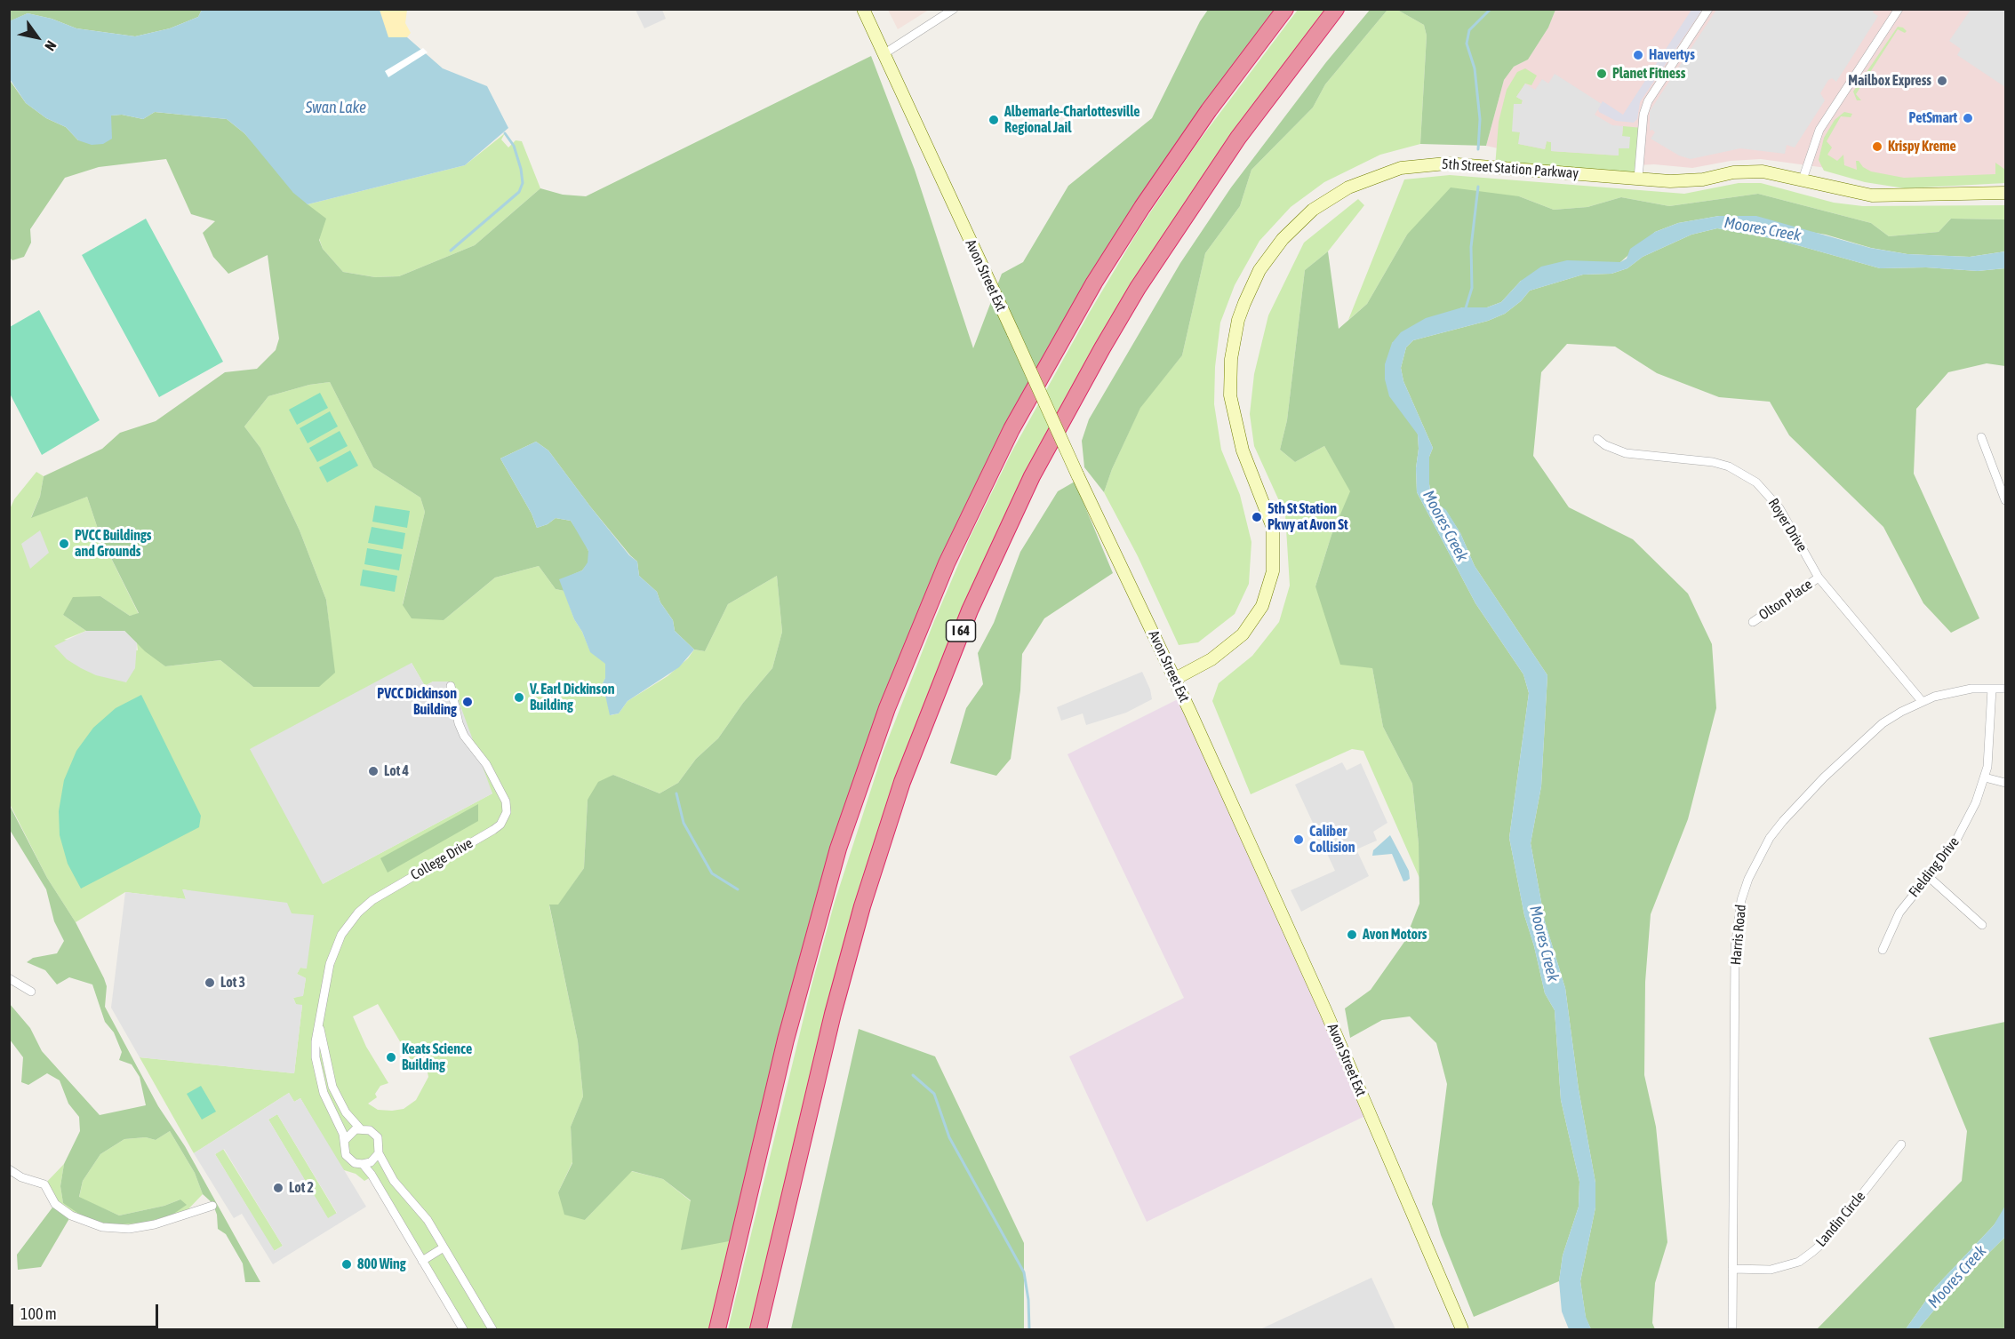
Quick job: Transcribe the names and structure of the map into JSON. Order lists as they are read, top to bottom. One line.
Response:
{"streets":{"highway":["I 64"],"main road":["5th Street Station Parkway","Avon Street Ext"],"street":["Royer Drive","Olton Place","College Drive","Fielding Drive","Harris Road","Landin Circle"]},"crossings":[["5th Street Station Parkway","Avon Street Ext"],["Royer Drive","Olton Place"],["Royer Drive","Harris Road"],["Fielding Drive","Harris Road"],["Harris Road","Landin Circle"]],"water":["Swan Lake","Moores Creek"],"places":["Havertys","Planet Fitness","Mailbox Express","PetSmart","Albemarle-Charlottesville Regional Jail","Krispy Kreme","5th St Station Pkwy at Avon St","PVCC Buildings and Grounds","V. Earl Dickinson Building","PVCC Dickinson Building","Lot 4","Caliber Collision","Avon Motors","Lot 3","Keats Science Building","Lot 2","800 Wing"],"scale_bar":"100 m","north":"bottom right"}
